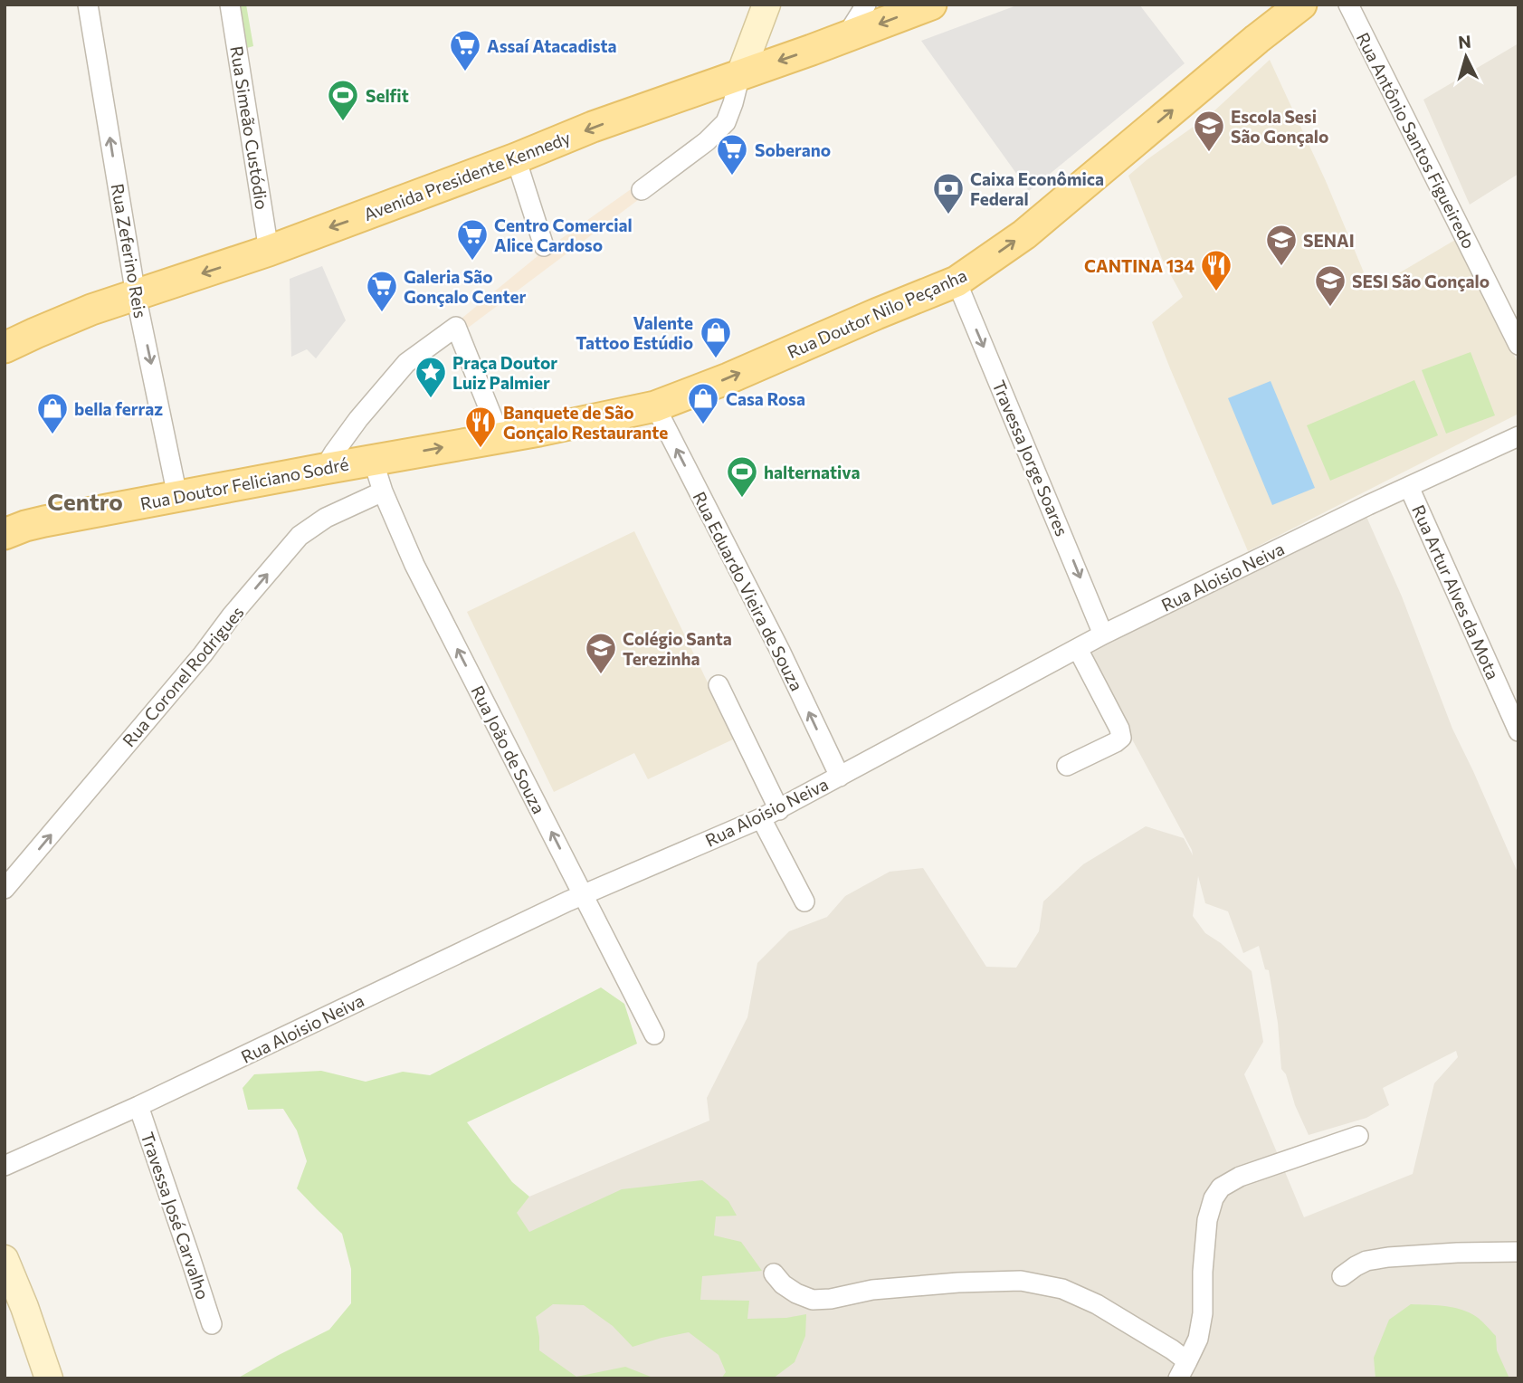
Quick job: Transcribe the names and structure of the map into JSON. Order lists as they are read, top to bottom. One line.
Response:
{"streets":{"main road":["Avenida Presidente Kennedy","Rua Doutor Nilo Peçanha","Rua Doutor Feliciano Sodré"],"street":["Rua Simeão Custódio","Rua Antônio Santos Figueiredo","Rua Zeferino Reis","Travessa Jorge Soares","Rua Aloisio Neiva","Rua Eduardo Vieira de Souza","Rua Artur Alves da Mota","Rua Coronel Rodrigues","Rua João de Souza","Travessa José Carvalho"]},"crossings":[["Rua Simeão Custódio","Avenida Presidente Kennedy"],["Avenida Presidente Kennedy","Rua Zeferino Reis"],["Rua Zeferino Reis","Rua Doutor Feliciano Sodré"],["Rua Doutor Nilo Peçanha","Travessa Jorge Soares"],["Rua Doutor Nilo Peçanha","Rua Doutor Feliciano Sodré"],["Rua Doutor Nilo Peçanha","Rua Eduardo Vieira de Souza"],["Rua Doutor Nilo Peçanha","Rua João de Souza"],["Travessa Jorge Soares","Rua Aloisio Neiva"],["Rua Doutor Feliciano Sodré","Rua João de Souza"],["Rua Aloisio Neiva","Rua Eduardo Vieira de Souza"],["Rua Aloisio Neiva","Rua Artur Alves da Mota"],["Rua Aloisio Neiva","Rua João de Souza"],["Rua Aloisio Neiva","Travessa José Carvalho"],["Rua Coronel Rodrigues","Rua João de Souza"]],"one_way":["Avenida Presidente Kennedy","Rua Doutor Nilo Peçanha","Travessa Jorge Soares","Rua Coronel Rodrigues","Rua João de Souza"],"districts":["Centro"],"places":{"supermarket":["Assaí Atacadista","Soberano","Centro Comercial Alice Cardoso","Galeria São Gonçalo Center"],"sports":["Selfit","halternativa"],"school or university":["Escola Sesi São Gonçalo","SENAI","SESI São Gonçalo","Colégio Santa Terezinha"],"bank":["Caixa Econômica Federal"],"restaurant":["CANTINA 134","Banquete de São Gonçalo Restaurante"],"shop":["Valente Tattoo Estúdio","Casa Rosa","bella ferraz"],"place":["Praça Doutor Luiz Palmier"]},"north":"top"}
